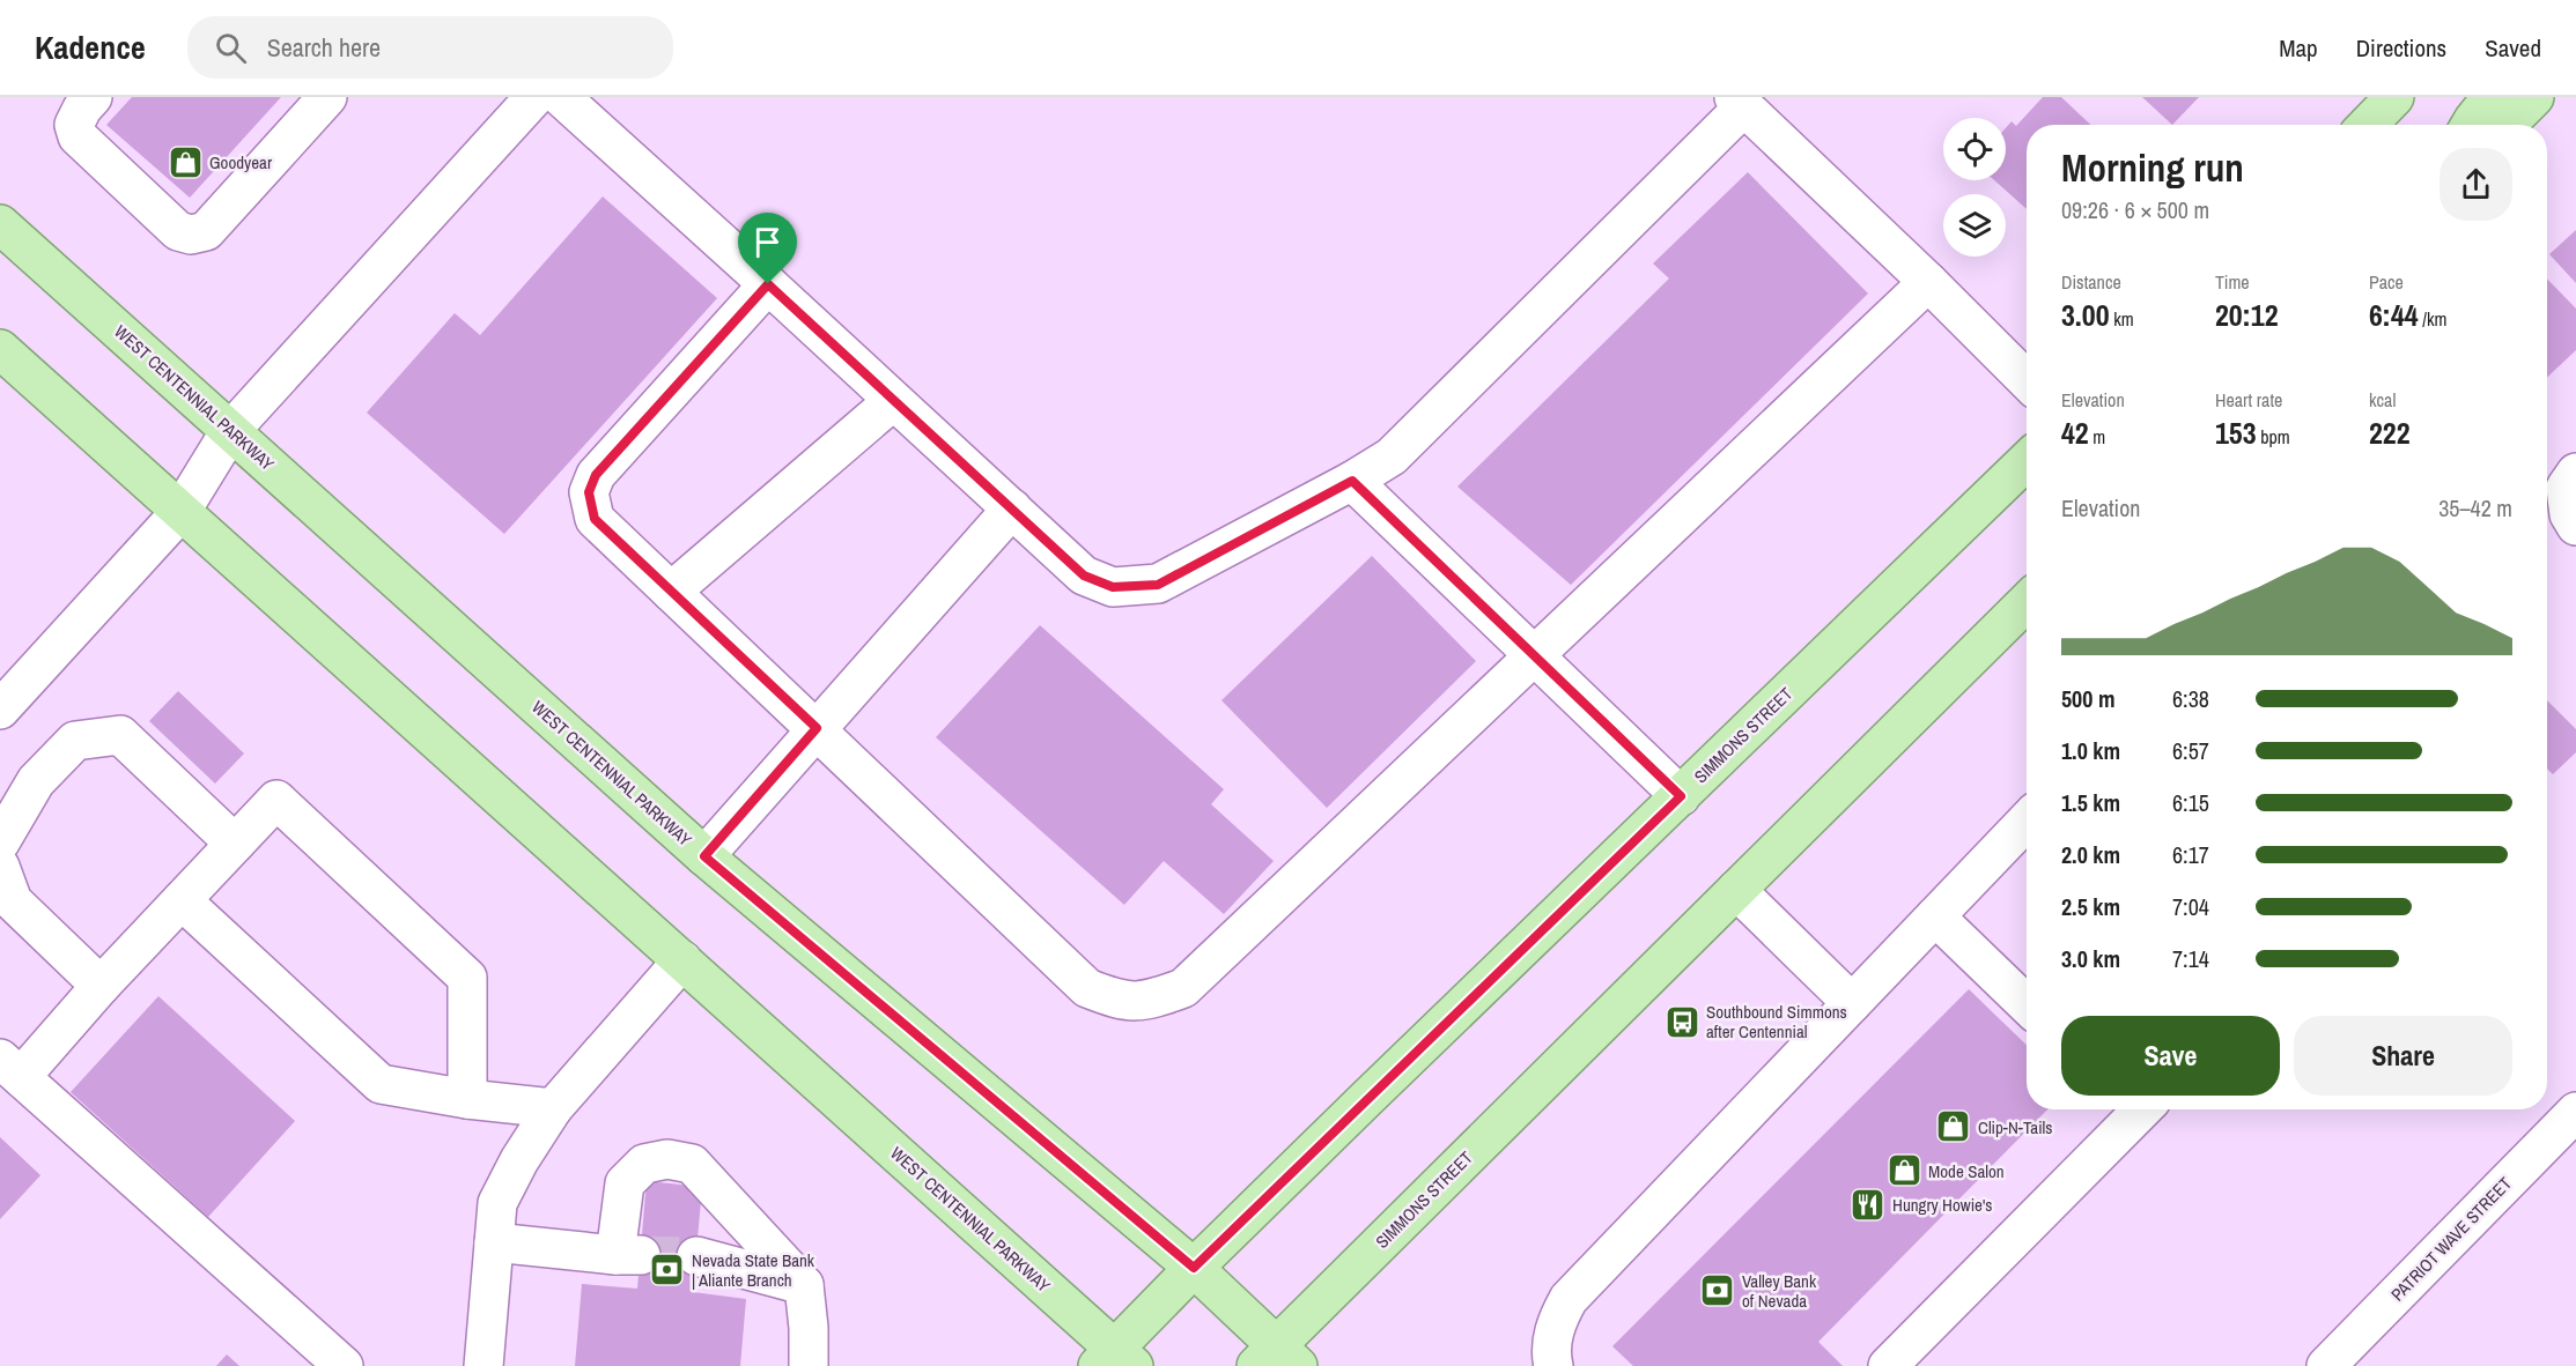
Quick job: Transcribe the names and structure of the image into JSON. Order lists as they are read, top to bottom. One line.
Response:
{"streets":{"main road":["WEST CENTENNIAL PARKWAY","SIMMONS STREET"],"street":["PATRIOT WAVE STREET"]},"crossings":[["WEST CENTENNIAL PARKWAY","SIMMONS STREET"]],"places":{"shop":["Goodyear","Clip-N-Tails","Mode Salon"],"bus stop":["Southbound Simmons after Centennial"],"restaurant":["Hungry Howie's"],"bank":["Nevada State Bank | Aliante Branch","Valley Bank of Nevada"]},"page":{"header":"Kadence","search":"Search here","nav":["Map","Directions","Saved"],"heading":["Morning run","09:26 · 6 × 500 m"],"stats":[["Distance","3.00 km"],["Time","20:12"],["Pace","6:44 /km"],["Elevation","42 m"],["Heart rate","153 bpm"],["kcal","222"]],"chart":["Elevation","35–42 m"],"list":[{"name":"500 m","note":"6:38"},{"name":"1.0 km","note":"6:57"},{"name":"1.5 km","note":"6:15"},{"name":"2.0 km","note":"6:17"},{"name":"2.5 km","note":"7:04"},{"name":"3.0 km","note":"7:14"}],"buttons":["Save","Share"]}}
